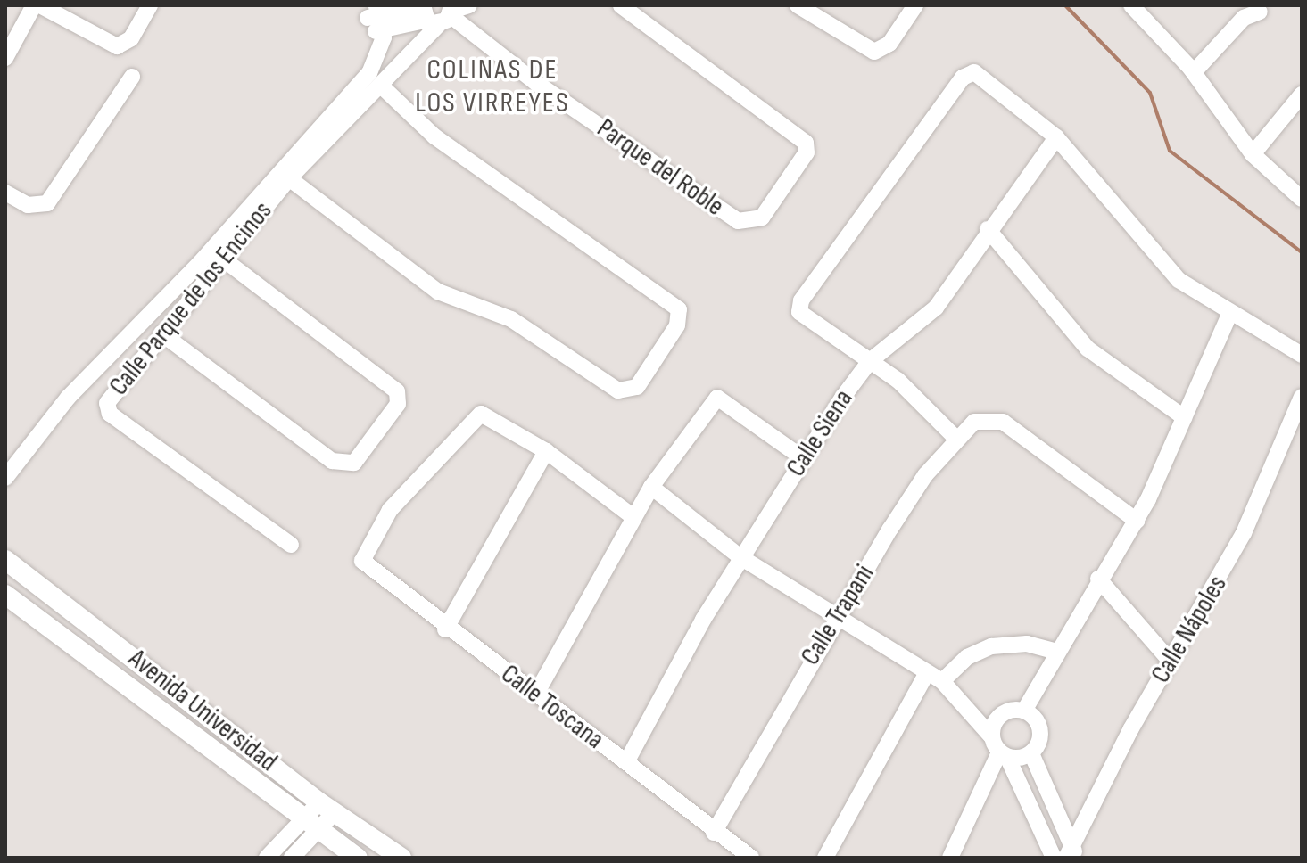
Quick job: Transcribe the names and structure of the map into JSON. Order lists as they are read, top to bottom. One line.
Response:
{"streets":{"main road":["Avenida Universidad"],"street":["Parque del Roble","Calle Parque de los Encinos","Calle Siena","Calle Trapani","Calle Nápoles","Calle Toscana"]},"crossings":[["Parque del Roble","Calle Parque de los Encinos"],["Calle Siena","Calle Toscana"],["Calle Trapani","Calle Toscana"]],"districts":["COLINAS DE LOS VIRREYES"]}
